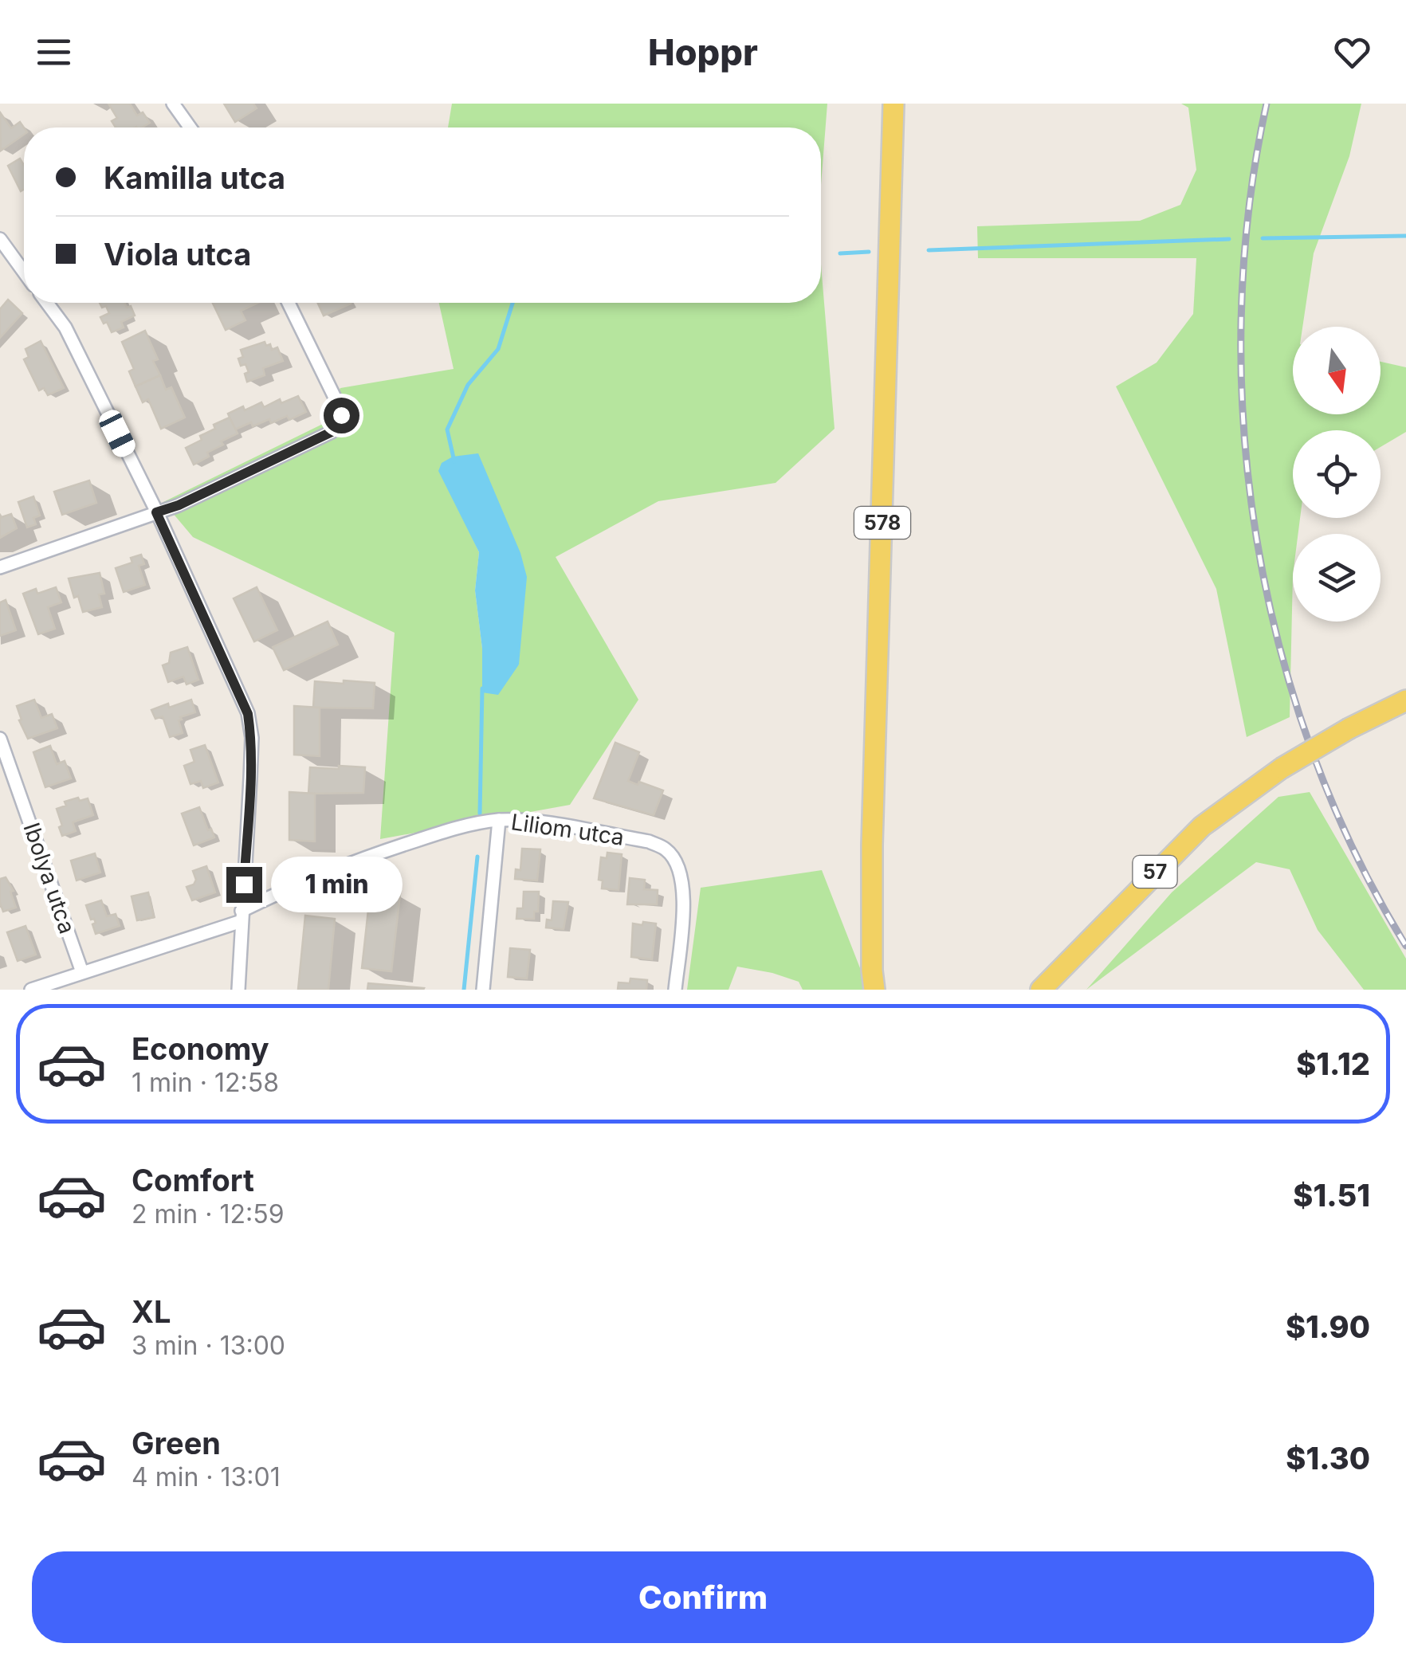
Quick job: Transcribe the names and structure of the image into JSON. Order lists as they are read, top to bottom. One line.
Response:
{"streets":{"main road":["578","57"],"street":["Liliom utca","Ibolya utca"]},"crossings":[["Liliom utca","Ibolya utca"]],"north":"bottom","page":{"header":"Hoppr","banner":["Kamilla utca","Viola utca"],"bubble":"1 min","list":[{"name":"Economy","note":"1 min · 12:58","value":"$1.12"},{"name":"Comfort","note":"2 min · 12:59","value":"$1.51"},{"name":"XL","note":"3 min · 13:00","value":"$1.90"},{"name":"Green","note":"4 min · 13:01","value":"$1.30"}],"buttons":"Confirm"}}
